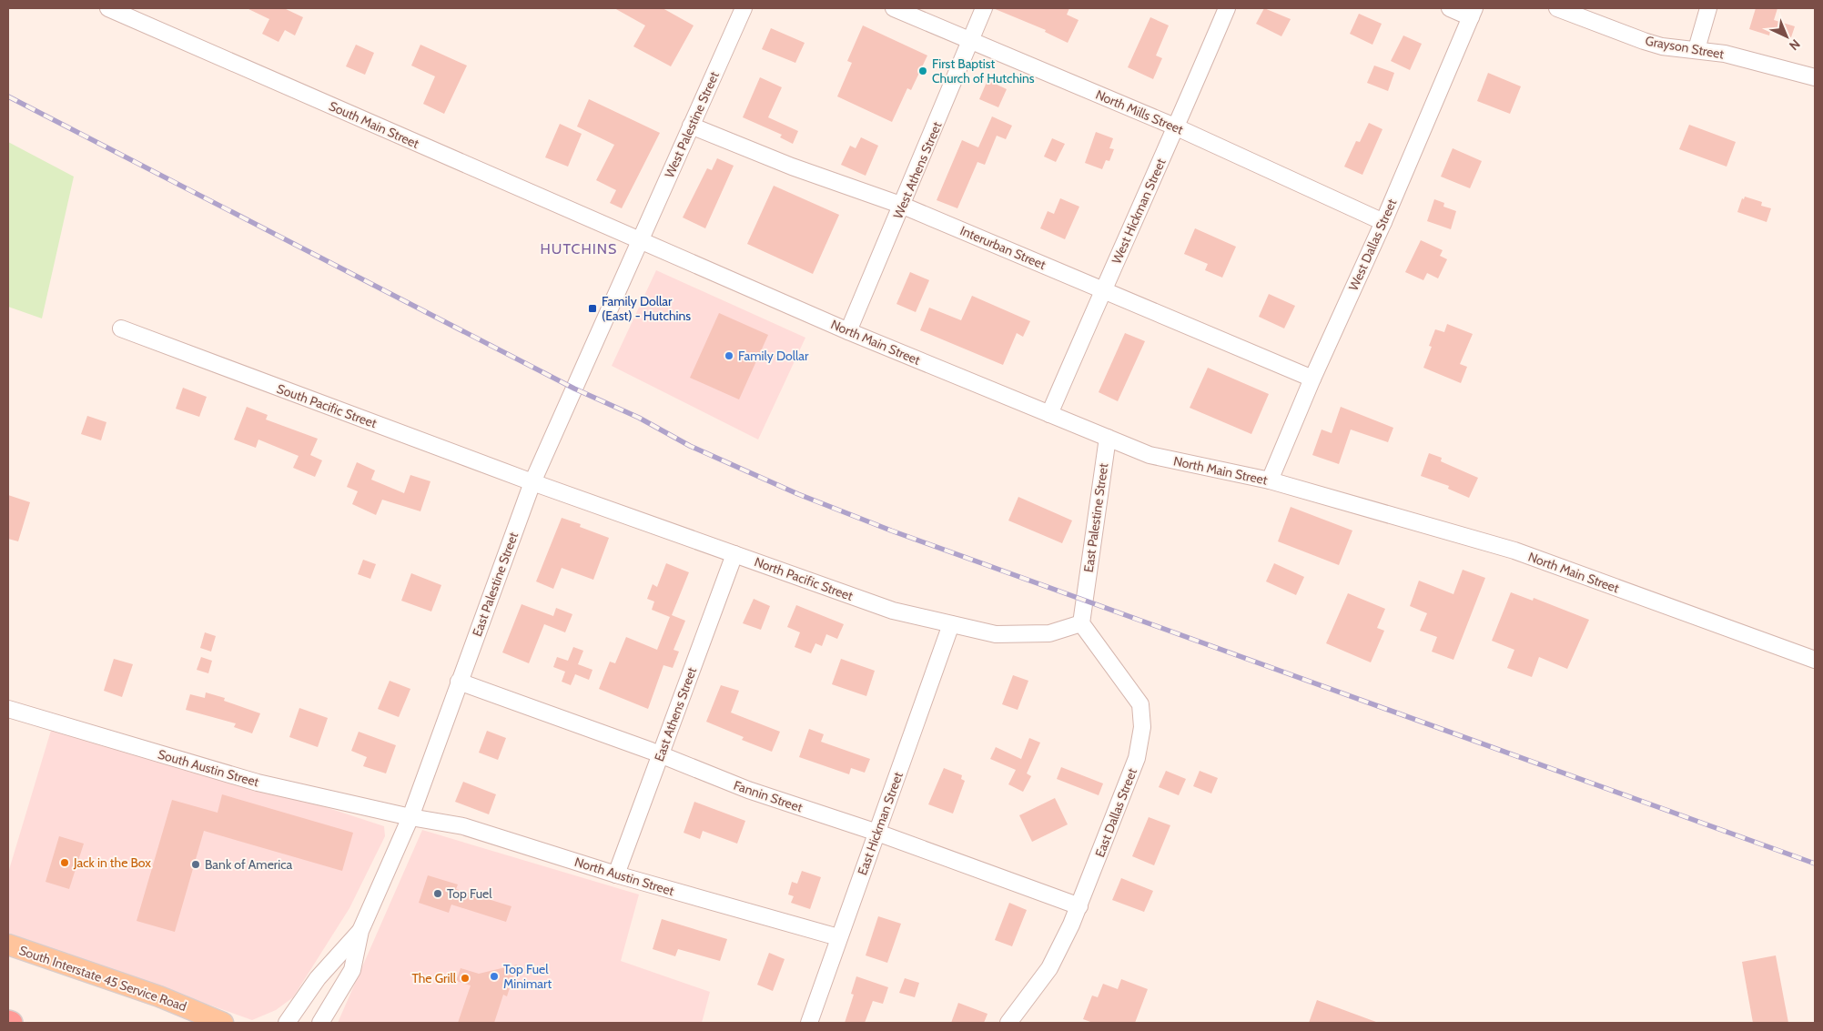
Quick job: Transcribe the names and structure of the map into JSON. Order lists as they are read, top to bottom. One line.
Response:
{"streets":{"main road":["South Interstate 45 Service Road"],"street":["Grayson Street","North Mills Street","South Main Street","West Palestine Street","West Athens Street","West Hickman Street","West Dallas Street","Interurban Street","North Main Street","South Pacific Street","East Palestine Street","North Pacific Street","East Athens Street","South Austin Street","Fannin Street","East Dallas Street","East Hickman Street","North Austin Street"]},"crossings":[["North Mills Street","West Athens Street"],["North Mills Street","West Hickman Street"],["North Mills Street","West Dallas Street"],["South Main Street","West Palestine Street"],["South Main Street","North Main Street"],["South Main Street","East Palestine Street"],["West Palestine Street","Interurban Street"],["West Palestine Street","North Main Street"],["West Palestine Street","East Palestine Street"],["West Athens Street","Interurban Street"],["West Athens Street","North Main Street"],["West Hickman Street","Interurban Street"],["West Hickman Street","North Main Street"],["West Dallas Street","Interurban Street"],["West Dallas Street","North Main Street"],["North Main Street","East Palestine Street"],["South Pacific Street","East Palestine Street"],["South Pacific Street","North Pacific Street"],["East Palestine Street","North Pacific Street"],["East Palestine Street","South Austin Street"],["East Palestine Street","Fannin Street"],["East Palestine Street","East Dallas Street"],["East Palestine Street","North Austin Street"],["North Pacific Street","East Athens Street"],["North Pacific Street","East Dallas Street"],["North Pacific Street","East Hickman Street"],["East Athens Street","Fannin Street"],["East Athens Street","North Austin Street"],["South Austin Street","North Austin Street"],["Fannin Street","East Dallas Street"],["Fannin Street","East Hickman Street"],["East Hickman Street","North Austin Street"]],"districts":["HUTCHINS"],"places":{"other":["First Baptist Church of Hutchins","Family Dollar","Jack in the Box","Bank of America","Top Fuel","Top Fuel Minimart","The Grill"],"transit":["Family Dollar (East) - Hutchins"]},"north":"bottom right"}
